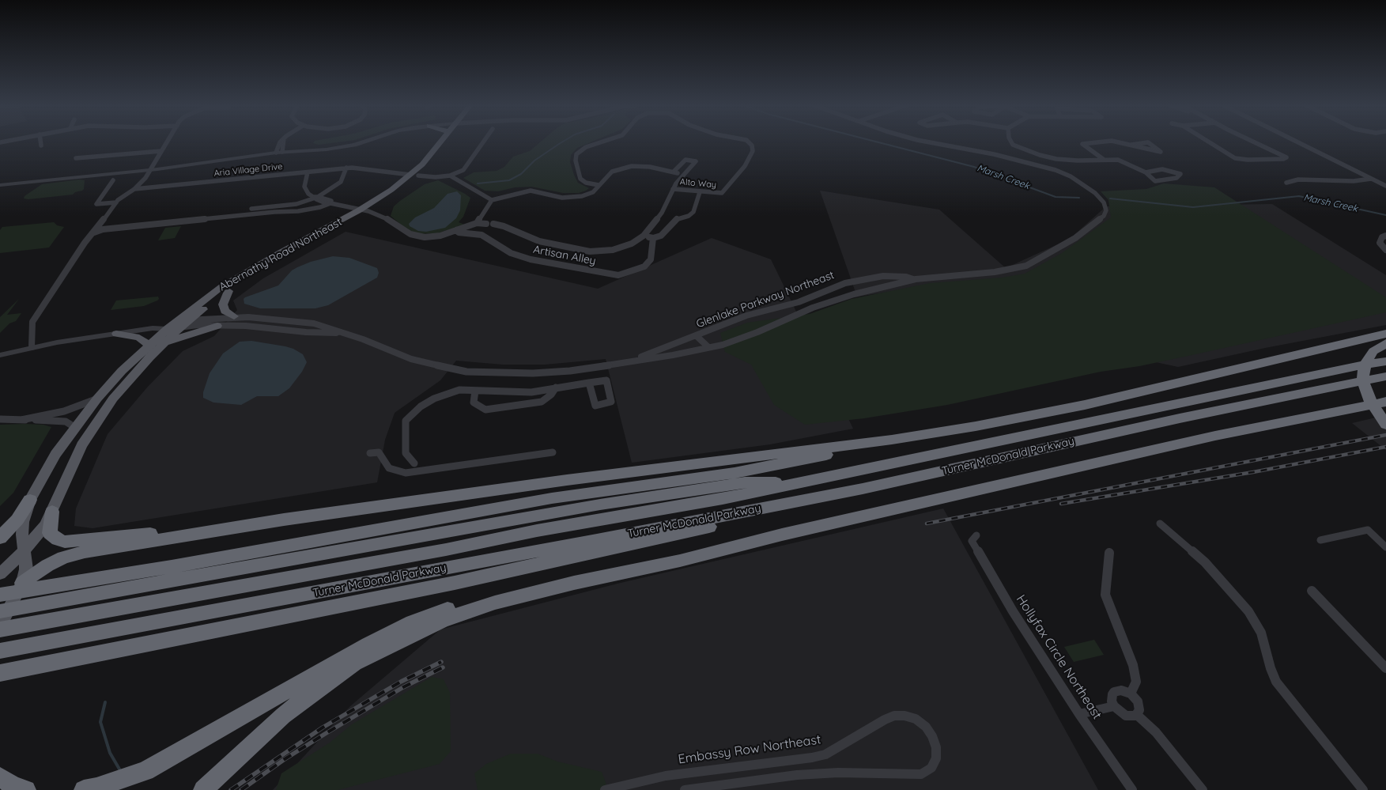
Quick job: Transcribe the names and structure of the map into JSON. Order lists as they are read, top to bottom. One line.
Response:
{"streets":{"highway":["Turner McDonald Parkway"],"main road":["Abernathy Road Northeast"],"street":["Aria Village Drive","Alto Way","Artisan Alley","Glenlake Parkway Northeast","Hollyfax Circle Northeast","Embassy Row Northeast"]},"crossings":[["Aria Village Drive","Abernathy Road Northeast"],["Abernathy Road Northeast","Glenlake Parkway Northeast"]],"water":["Marsh Creek"]}
